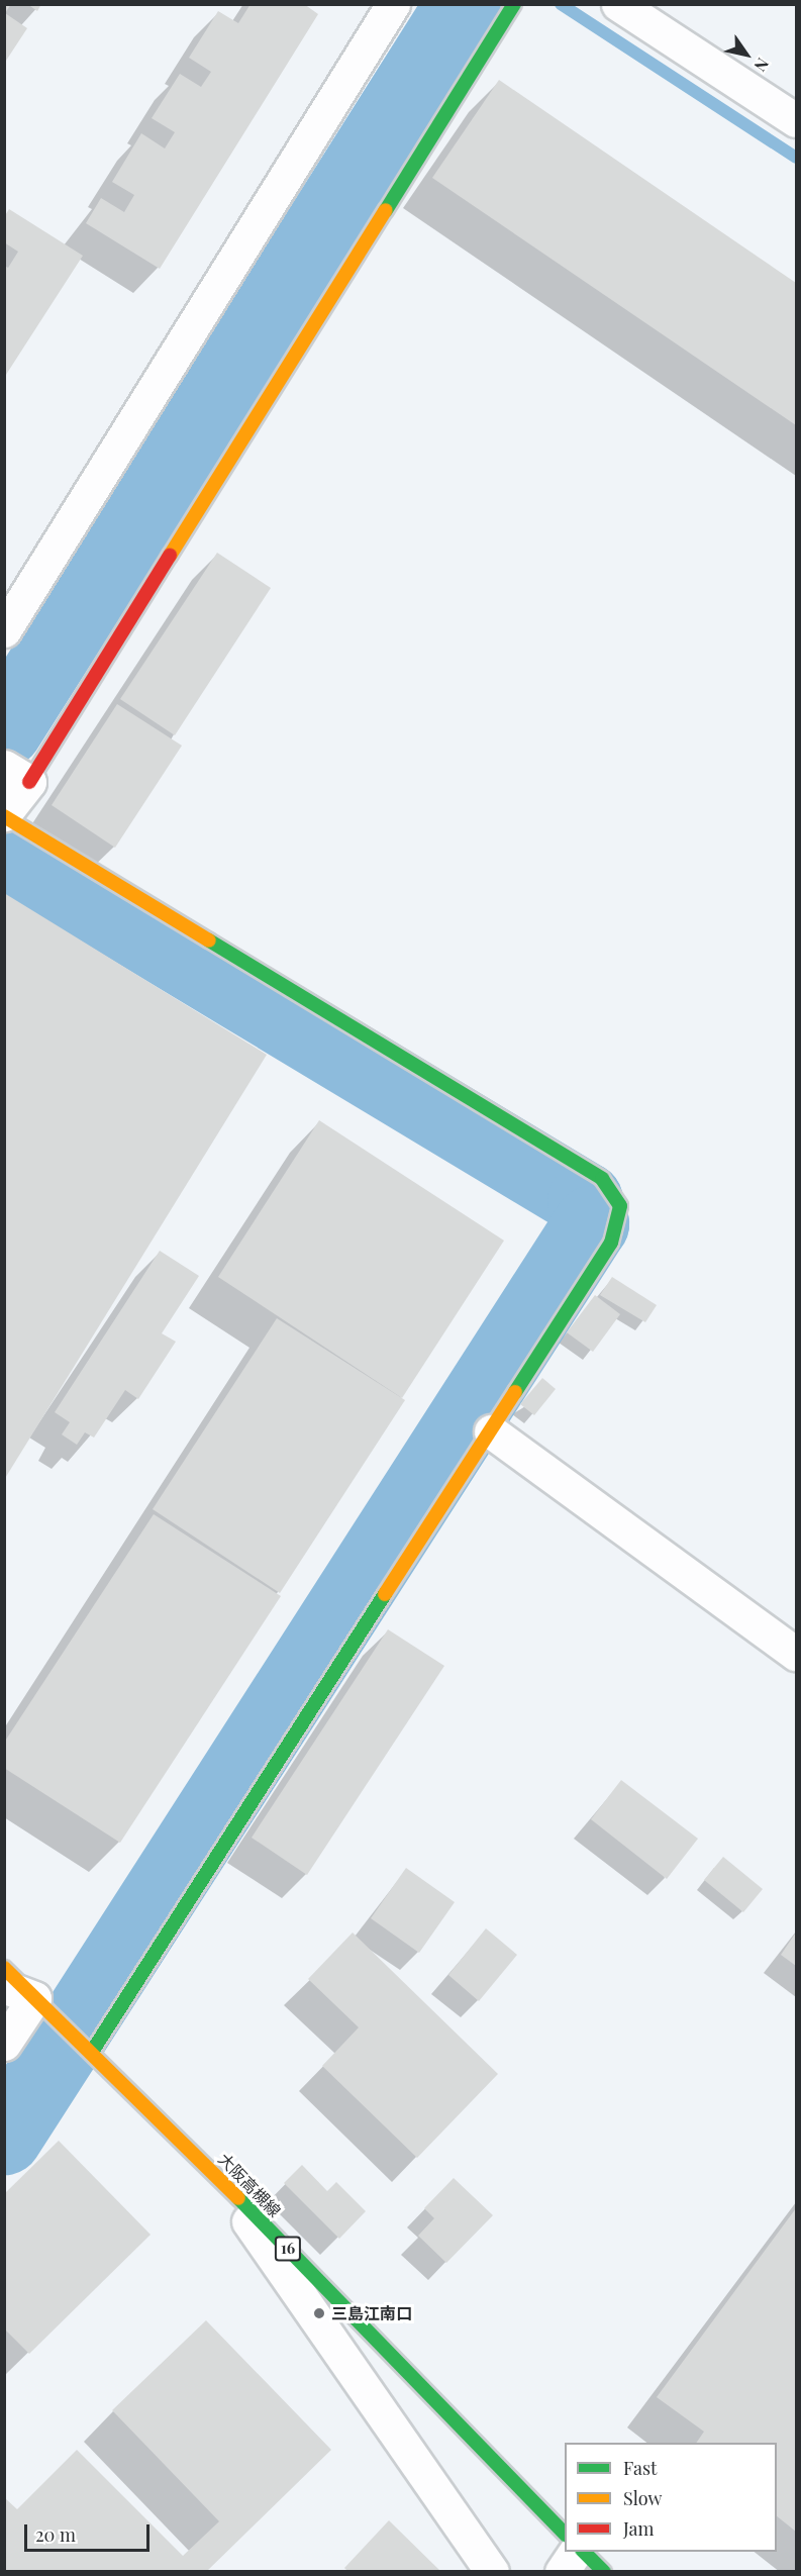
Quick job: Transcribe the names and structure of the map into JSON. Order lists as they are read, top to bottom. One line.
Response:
{"streets":{"street":["大阪高槻線","16"]},"places":["三島江南口"],"legend":["Fast","Slow","Jam"],"scale_bar":"20 m","north":"bottom right"}
